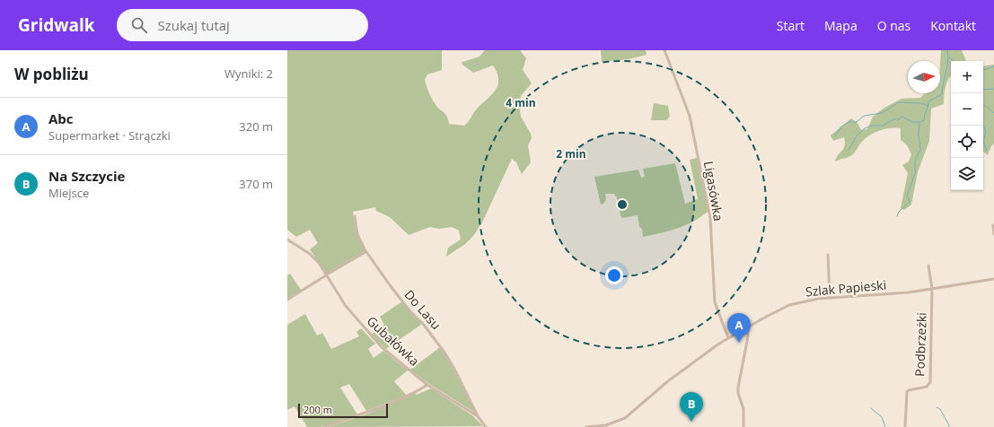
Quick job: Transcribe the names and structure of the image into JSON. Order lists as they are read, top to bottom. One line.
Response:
{"streets":{"street":["Ligasówka","Szlak Papieski","Do Lasu","Gubałówka","Podbrzeżki"]},"crossings":[["Ligasówka","Szlak Papieski"],["Szlak Papieski","Podbrzeżki"],["Do Lasu","Gubałówka"]],"scale_bar":"200 m","north":"right","page":{"header":"Gridwalk","search":"Szukaj tutaj","nav":["Start","Mapa","O nas","Kontakt"],"heading":["W pobliżu","Wyniki: 2"],"map_buttons":["+","−"],"list":[{"mark":"A","name":"Abc","note":"Supermarket · Strączki","value":"320 m"},{"mark":"B","name":"Na Szczycie","note":"Miejsce","value":"370 m"}],"pins":["A","B"],"scale":"200 m"},"rings":["4 min","2 min"]}
